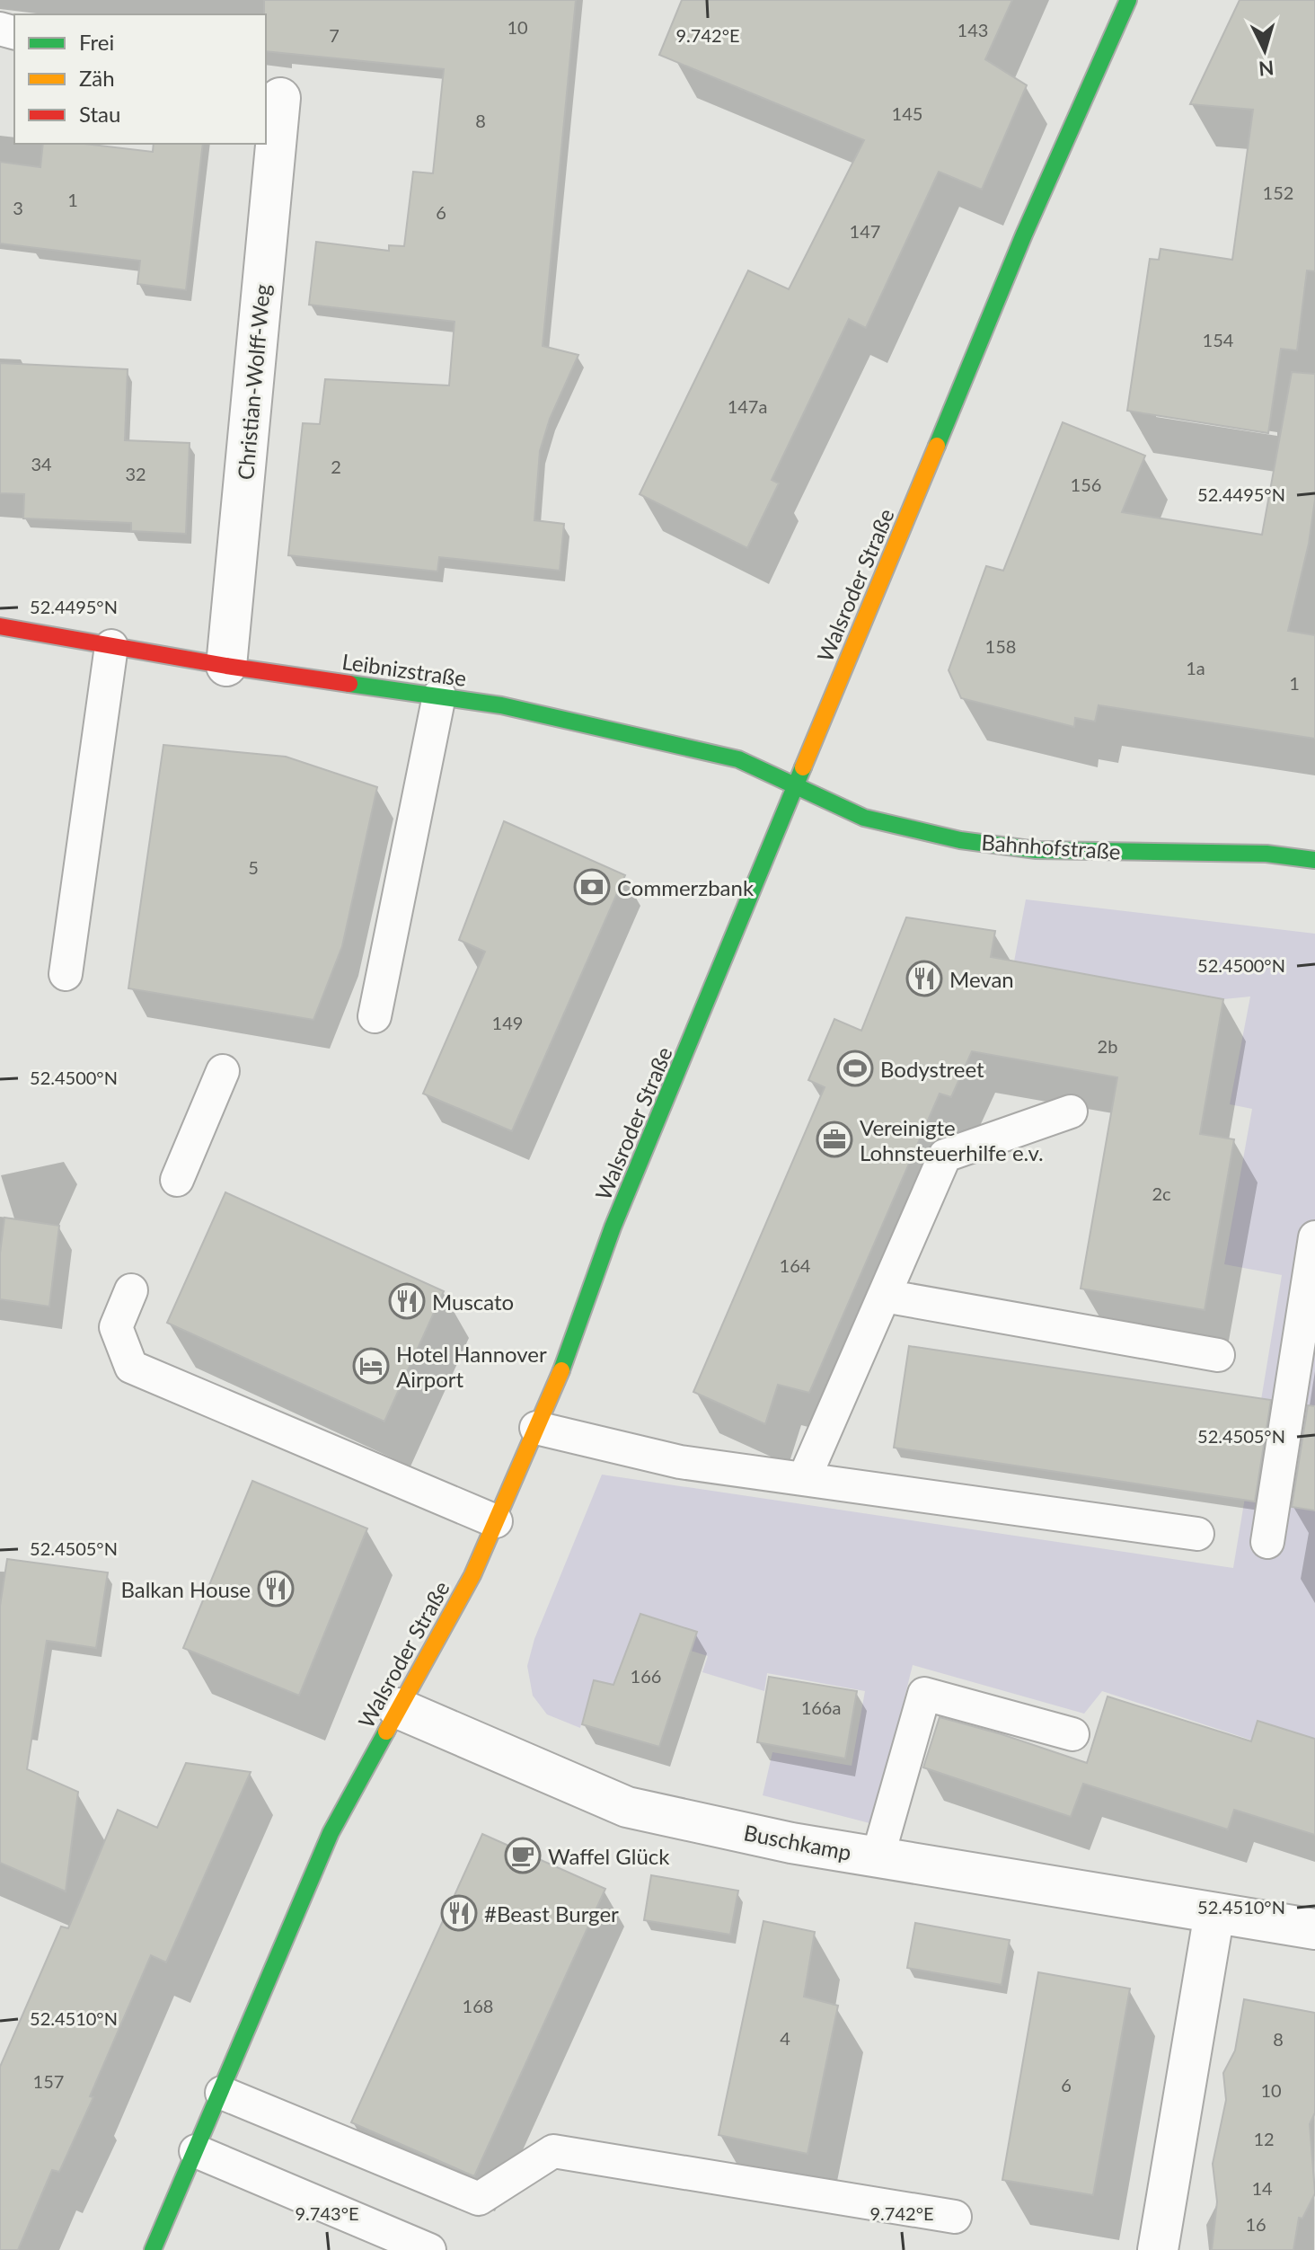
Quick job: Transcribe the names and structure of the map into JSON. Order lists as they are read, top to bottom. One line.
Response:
{"streets":{"street":["Christian-Wolff-Weg","Walsroder Straße","Leibnizstraße","Bahnhofstraße","Buschkamp"]},"crossings":[["Christian-Wolff-Weg","Leibnizstraße"],["Walsroder Straße","Leibnizstraße"],["Walsroder Straße","Bahnhofstraße"],["Walsroder Straße","Buschkamp"],["Leibnizstraße","Bahnhofstraße"]],"places":{"bank":["Commerzbank"],"restaurant":["Mevan","Muscato","Balkan House","#Beast Burger"],"sports":["Bodystreet"],"office":["Vereinigte Lohnsteuerhilfe e.v."],"hotel":["Hotel Hannover Airport"],"cafe":["Waffel Glück"]},"house_numbers":["10","143","7","145","8","152","1","3","6","147","154","147a","34","2","32","156","158","1a","1","5","149","2b","2c","164","166","166a","168","4","8","157","6","10","12","14","16"],"legend":["Frei","Zäh","Stau"],"north":"bottom","coordinates":["9.742°E","52.4495°N","52.4500°N","52.4505°N","52.4510°N","9.743°E"]}
